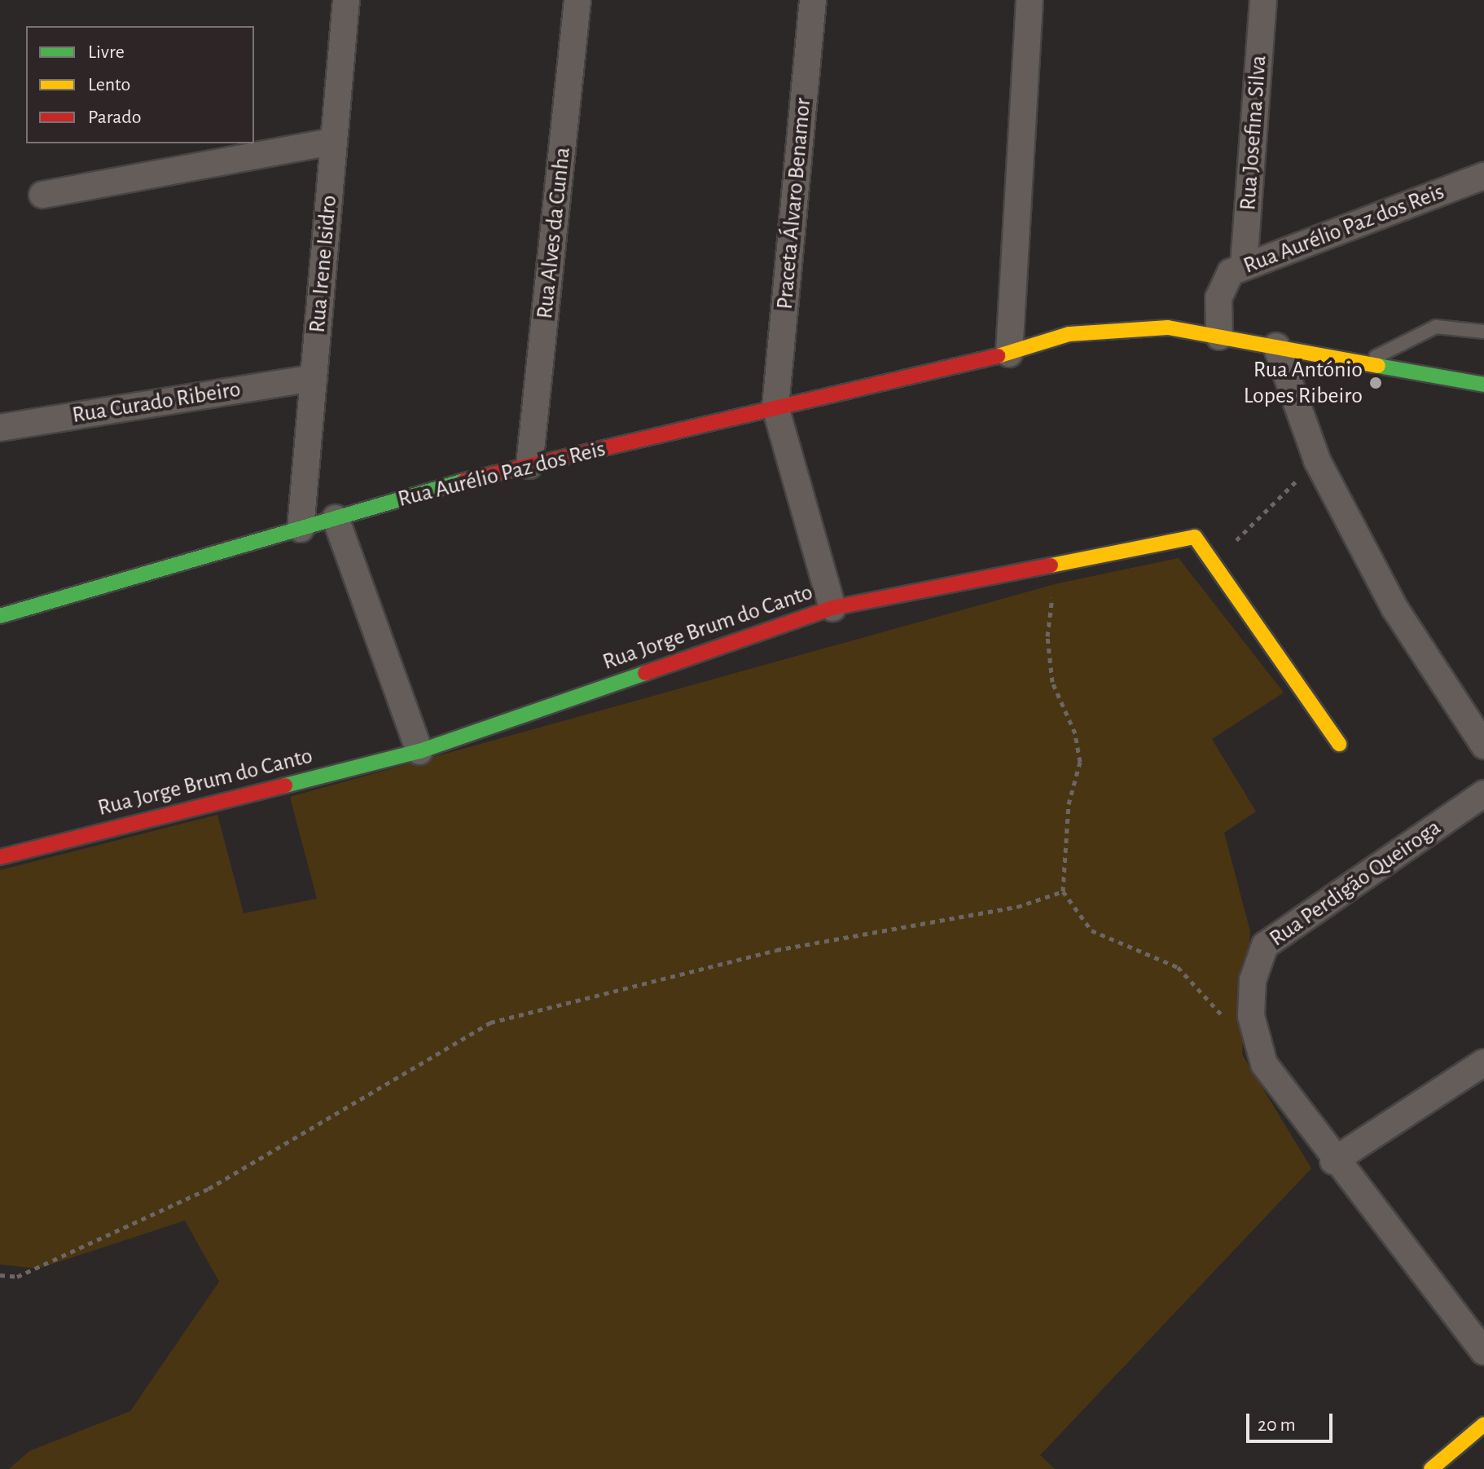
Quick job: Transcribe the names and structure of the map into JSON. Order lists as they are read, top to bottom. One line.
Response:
{"streets":{"street":["Rua Josefina Silva","Praceta Álvaro Benamor","Rua Aurélio Paz dos Reis","Rua Alves da Cunha","Rua Irene Isidro","Rua Curado Ribeiro","Rua Jorge Brum do Canto","Rua Perdigão Queiroga"]},"crossings":[["Rua Josefina Silva","Rua Aurélio Paz dos Reis"],["Praceta Álvaro Benamor","Rua Aurélio Paz dos Reis"],["Rua Aurélio Paz dos Reis","Rua Alves da Cunha"],["Rua Aurélio Paz dos Reis","Rua Irene Isidro"],["Rua Irene Isidro","Rua Curado Ribeiro"]],"places":["Rua António Lopes Ribeiro"],"legend":["Livre","Lento","Parado"],"scale_bar":"20 m"}
